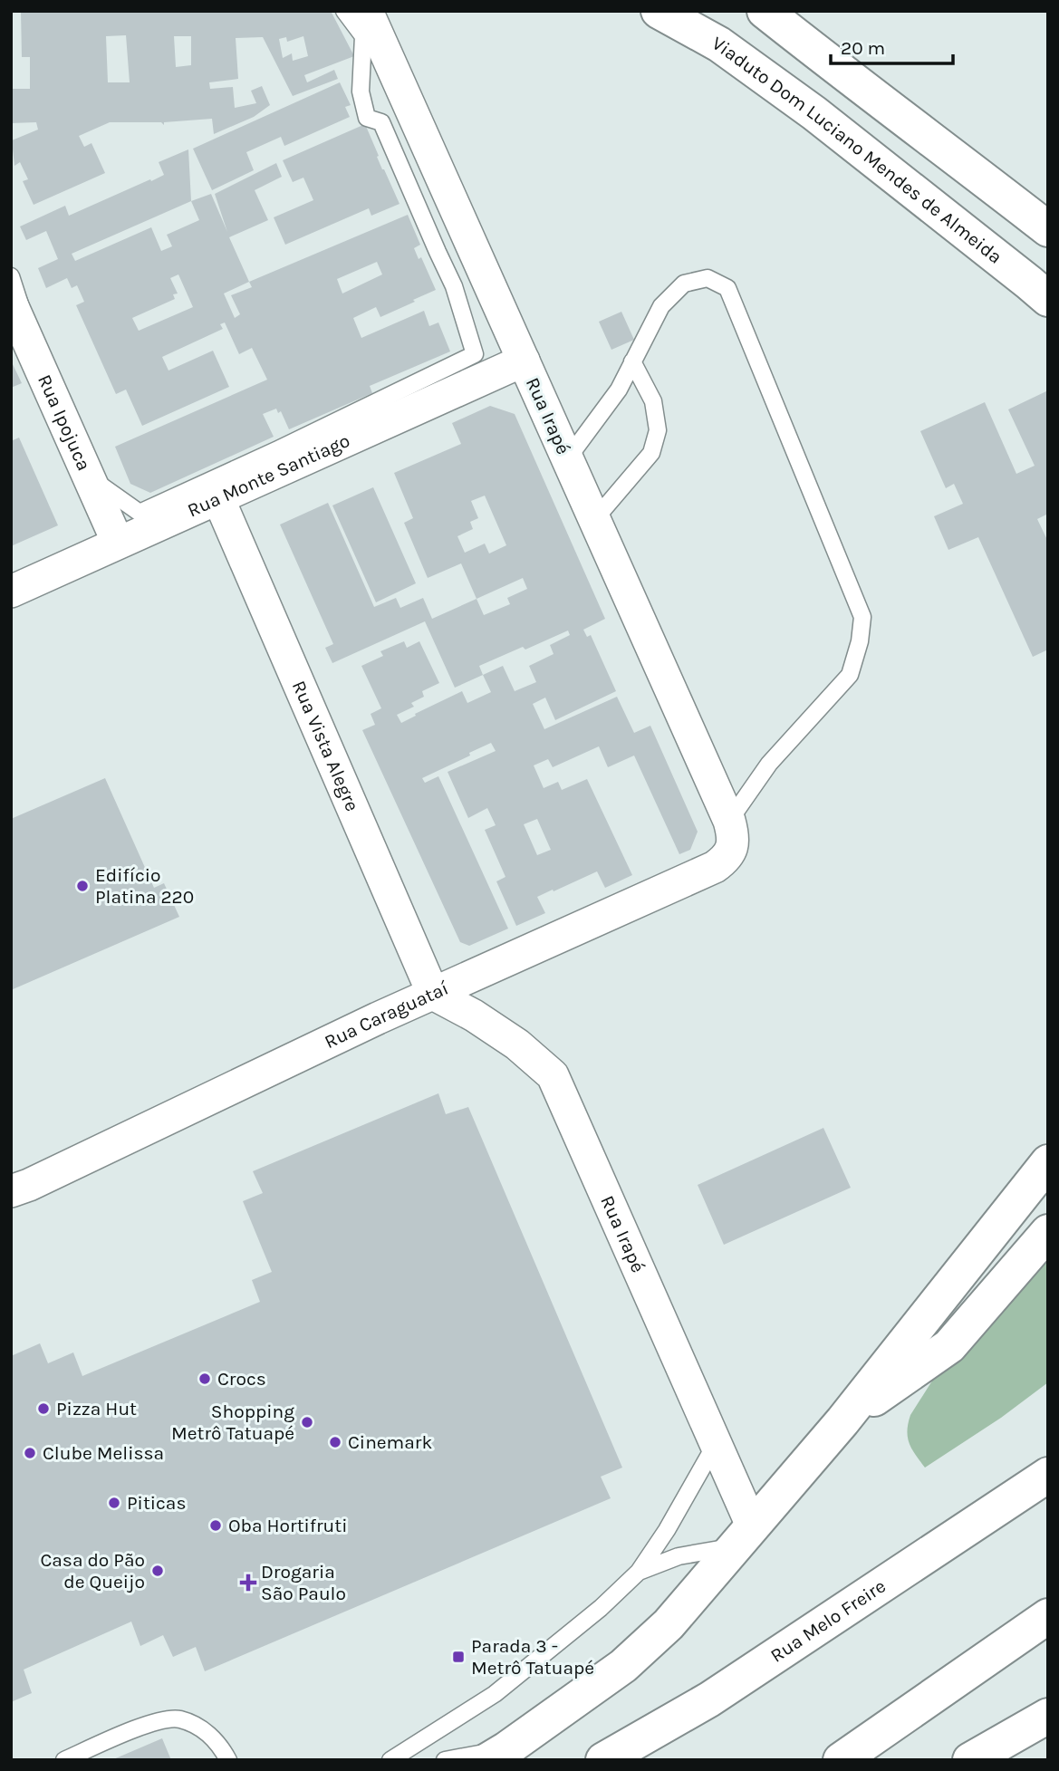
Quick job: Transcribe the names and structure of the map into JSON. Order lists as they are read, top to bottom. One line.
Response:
{"streets":{"main road":["Viaduto Dom Luciano Mendes de Almeida","Rua Melo Freire"],"street":["Rua Irapé","Rua Ipojuca","Rua Monte Santiago","Rua Vista Alegre","Rua Caraguataí"]},"crossings":[["Rua Irapé","Rua Monte Santiago"],["Rua Irapé","Rua Vista Alegre"],["Rua Irapé","Rua Caraguataí"],["Rua Ipojuca","Rua Monte Santiago"],["Rua Monte Santiago","Rua Vista Alegre"],["Rua Vista Alegre","Rua Caraguataí"]],"places":{"other":["Edifício Platina 220","Crocs","Pizza Hut","Shopping Metrô Tatuapé","Cinemark","Clube Melissa","Piticas","Oba Hortifruti","Casa do Pão de Queijo"],"health":["Drogaria São Paulo"],"transit":["Parada 3 - Metrô Tatuapé"]},"scale_bar":"20 m"}
